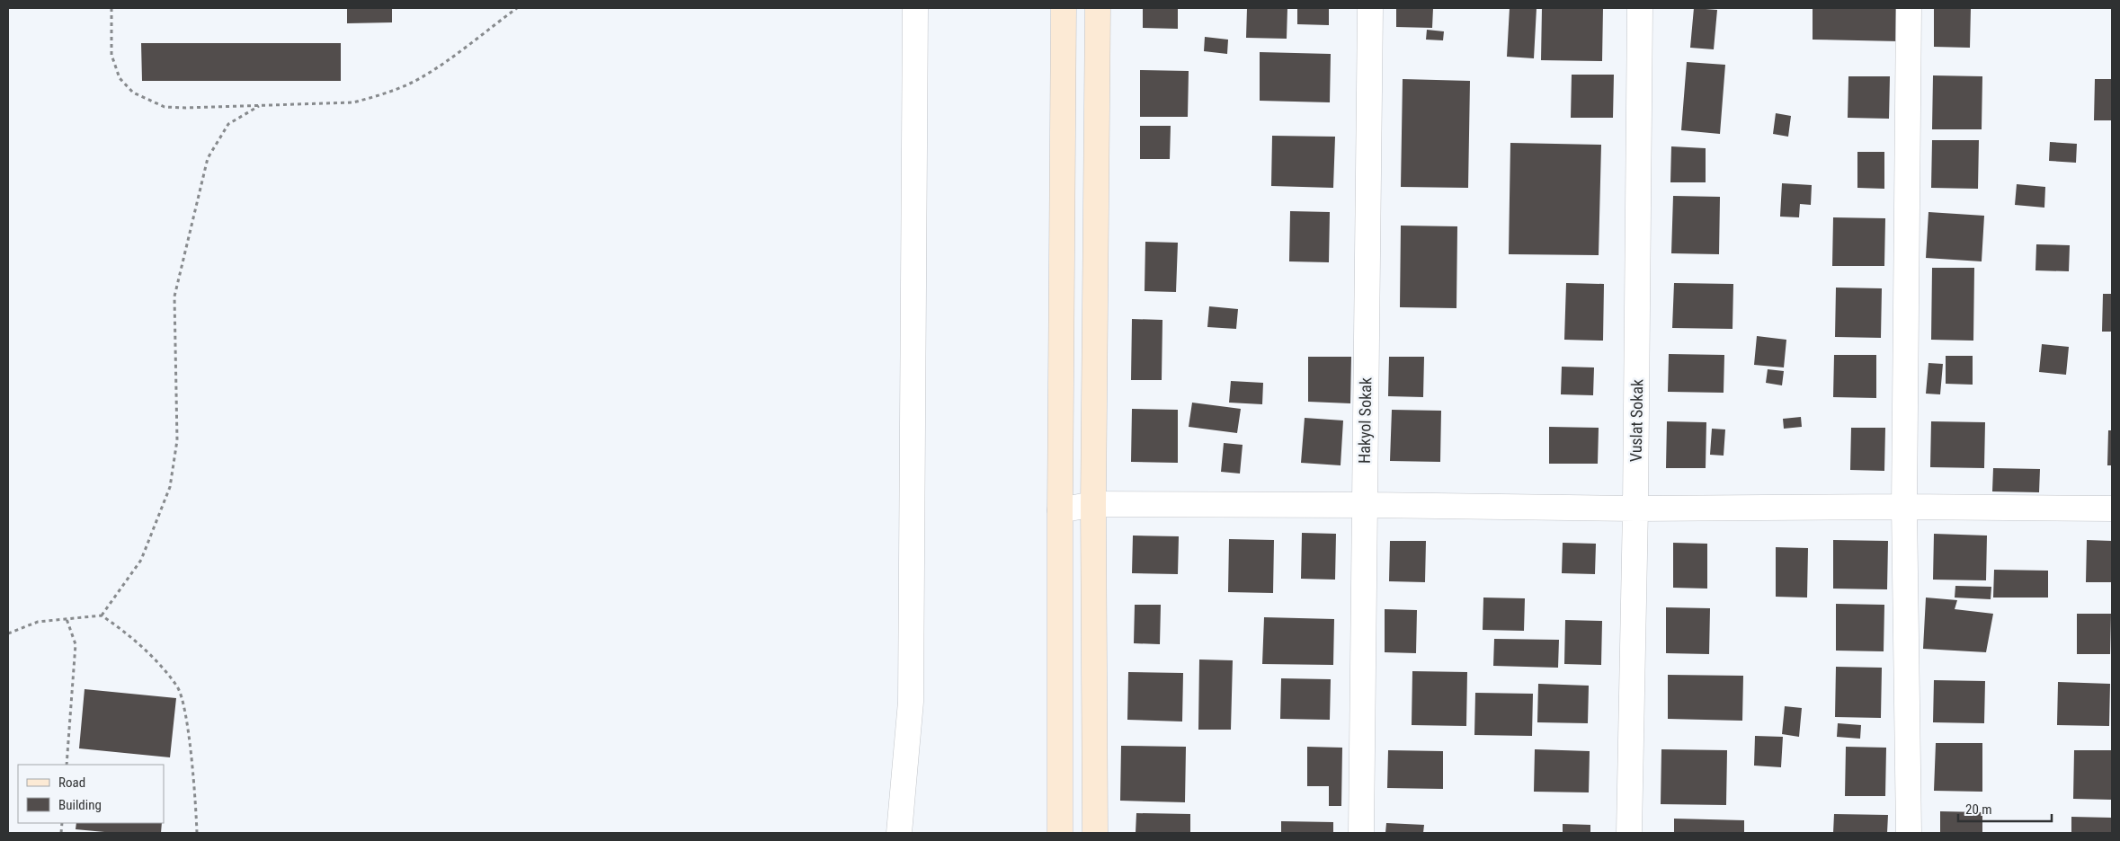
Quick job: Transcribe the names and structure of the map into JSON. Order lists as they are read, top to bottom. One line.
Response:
{"streets":{"street":["Hakyol Sokak","Vuslat Sokak"]},"legend":["Road","Building"],"scale_bar":"20 m"}
